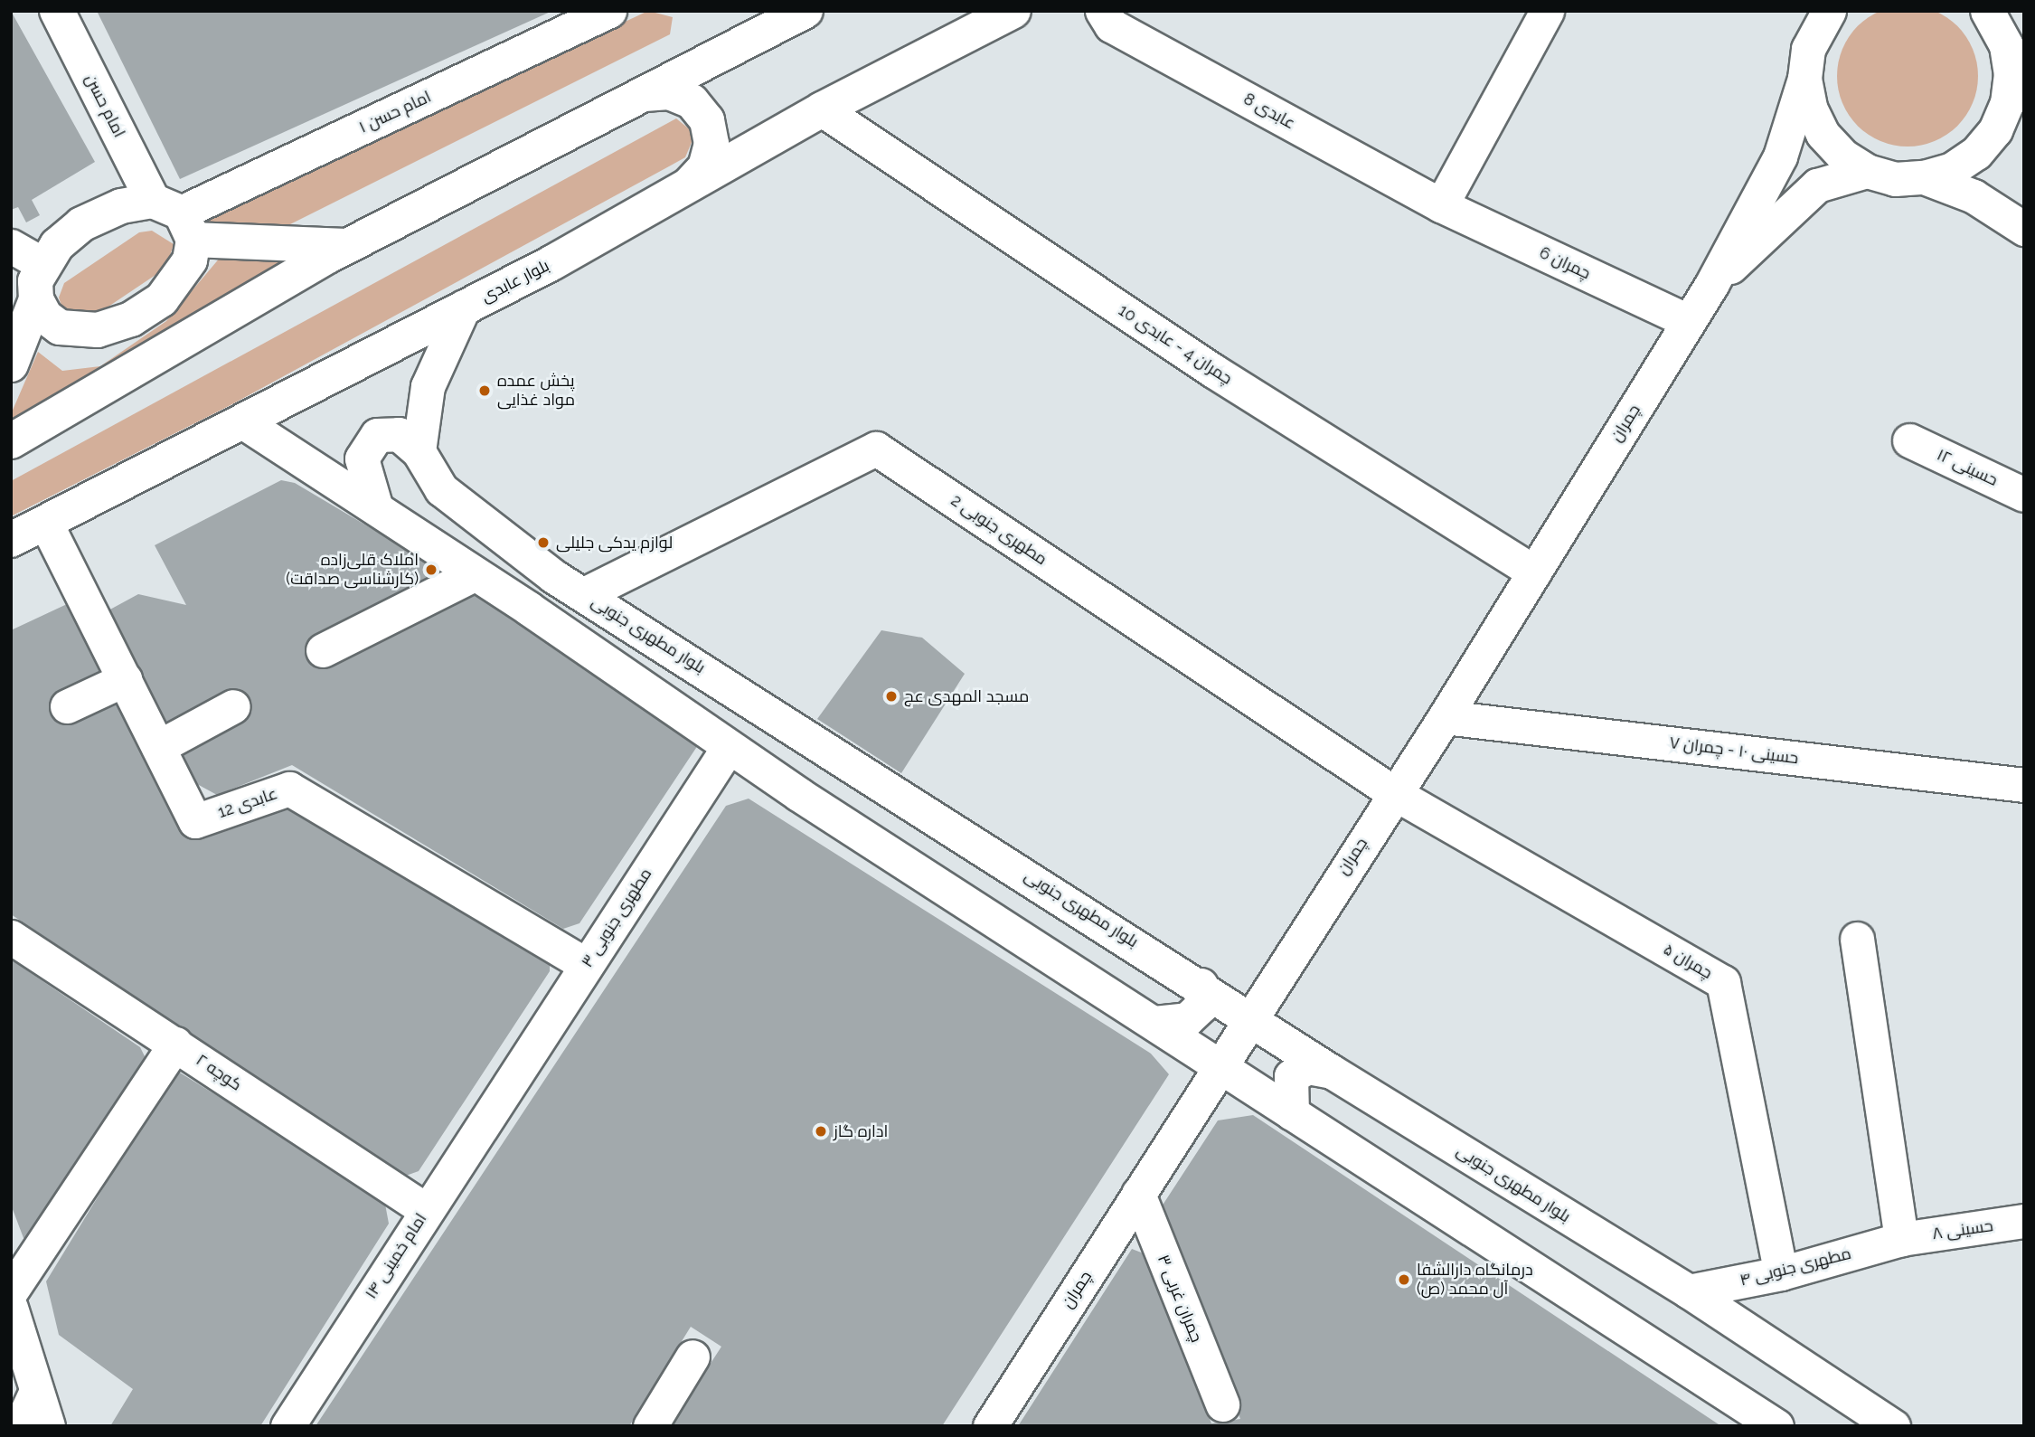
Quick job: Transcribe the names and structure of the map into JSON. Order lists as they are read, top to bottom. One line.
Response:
{"streets":{"main road":["امام حسن","بلوار عابدی"],"street":["عابدی 8","امام حسن ۱","چمران 6","چمران 4 - عابدی 10","چمران","حسینی ۱۲","مطهری جنوبی 2","بلوار مطهری جنوبی","حسينی ۱۰ - چمران ۷","عابدی 12","مطهری جنوبی ۳","چمران ۵","کوچه ۲","حسینی ۸","امام خمینی ۱۴","مطهری جنوبی ۴","چمران غربی ۳"]},"crossings":[["امام حسن","امام حسن ۱"],["عابدی 8","چمران 6"],["چمران 6","چمران"],["بلوار عابدی","چمران 4 - عابدی 10"],["بلوار عابدی","عابدی 12"],["چمران 4 - عابدی 10","چمران"],["چمران","مطهری جنوبی 2"],["چمران","بلوار مطهری جنوبی"],["چمران","حسينی ۱۰ - چمران ۷"],["چمران","چمران ۵"],["چمران","چمران غربی ۳"],["مطهری جنوبی 2","بلوار مطهری جنوبی"],["مطهری جنوبی 2","چمران ۵"],["بلوار مطهری جنوبی","مطهری جنوبی ۴"],["عابدی 12","مطهری جنوبی ۳"],["مطهری جنوبی ۳","امام خمینی ۱۴"],["چمران ۵","مطهری جنوبی ۴"],["کوچه ۲","امام خمینی ۱۴"],["حسینی ۸","مطهری جنوبی ۴"]],"places":["پخش عمده مواد غذایی","لوازم یدکی جلیلی","املاک قلی‌زاده (کارشناسی صداقت)","مسجد المهدی عج","اداره گاز","درمانگاه دارالشفا آل محمد (ص)"]}
